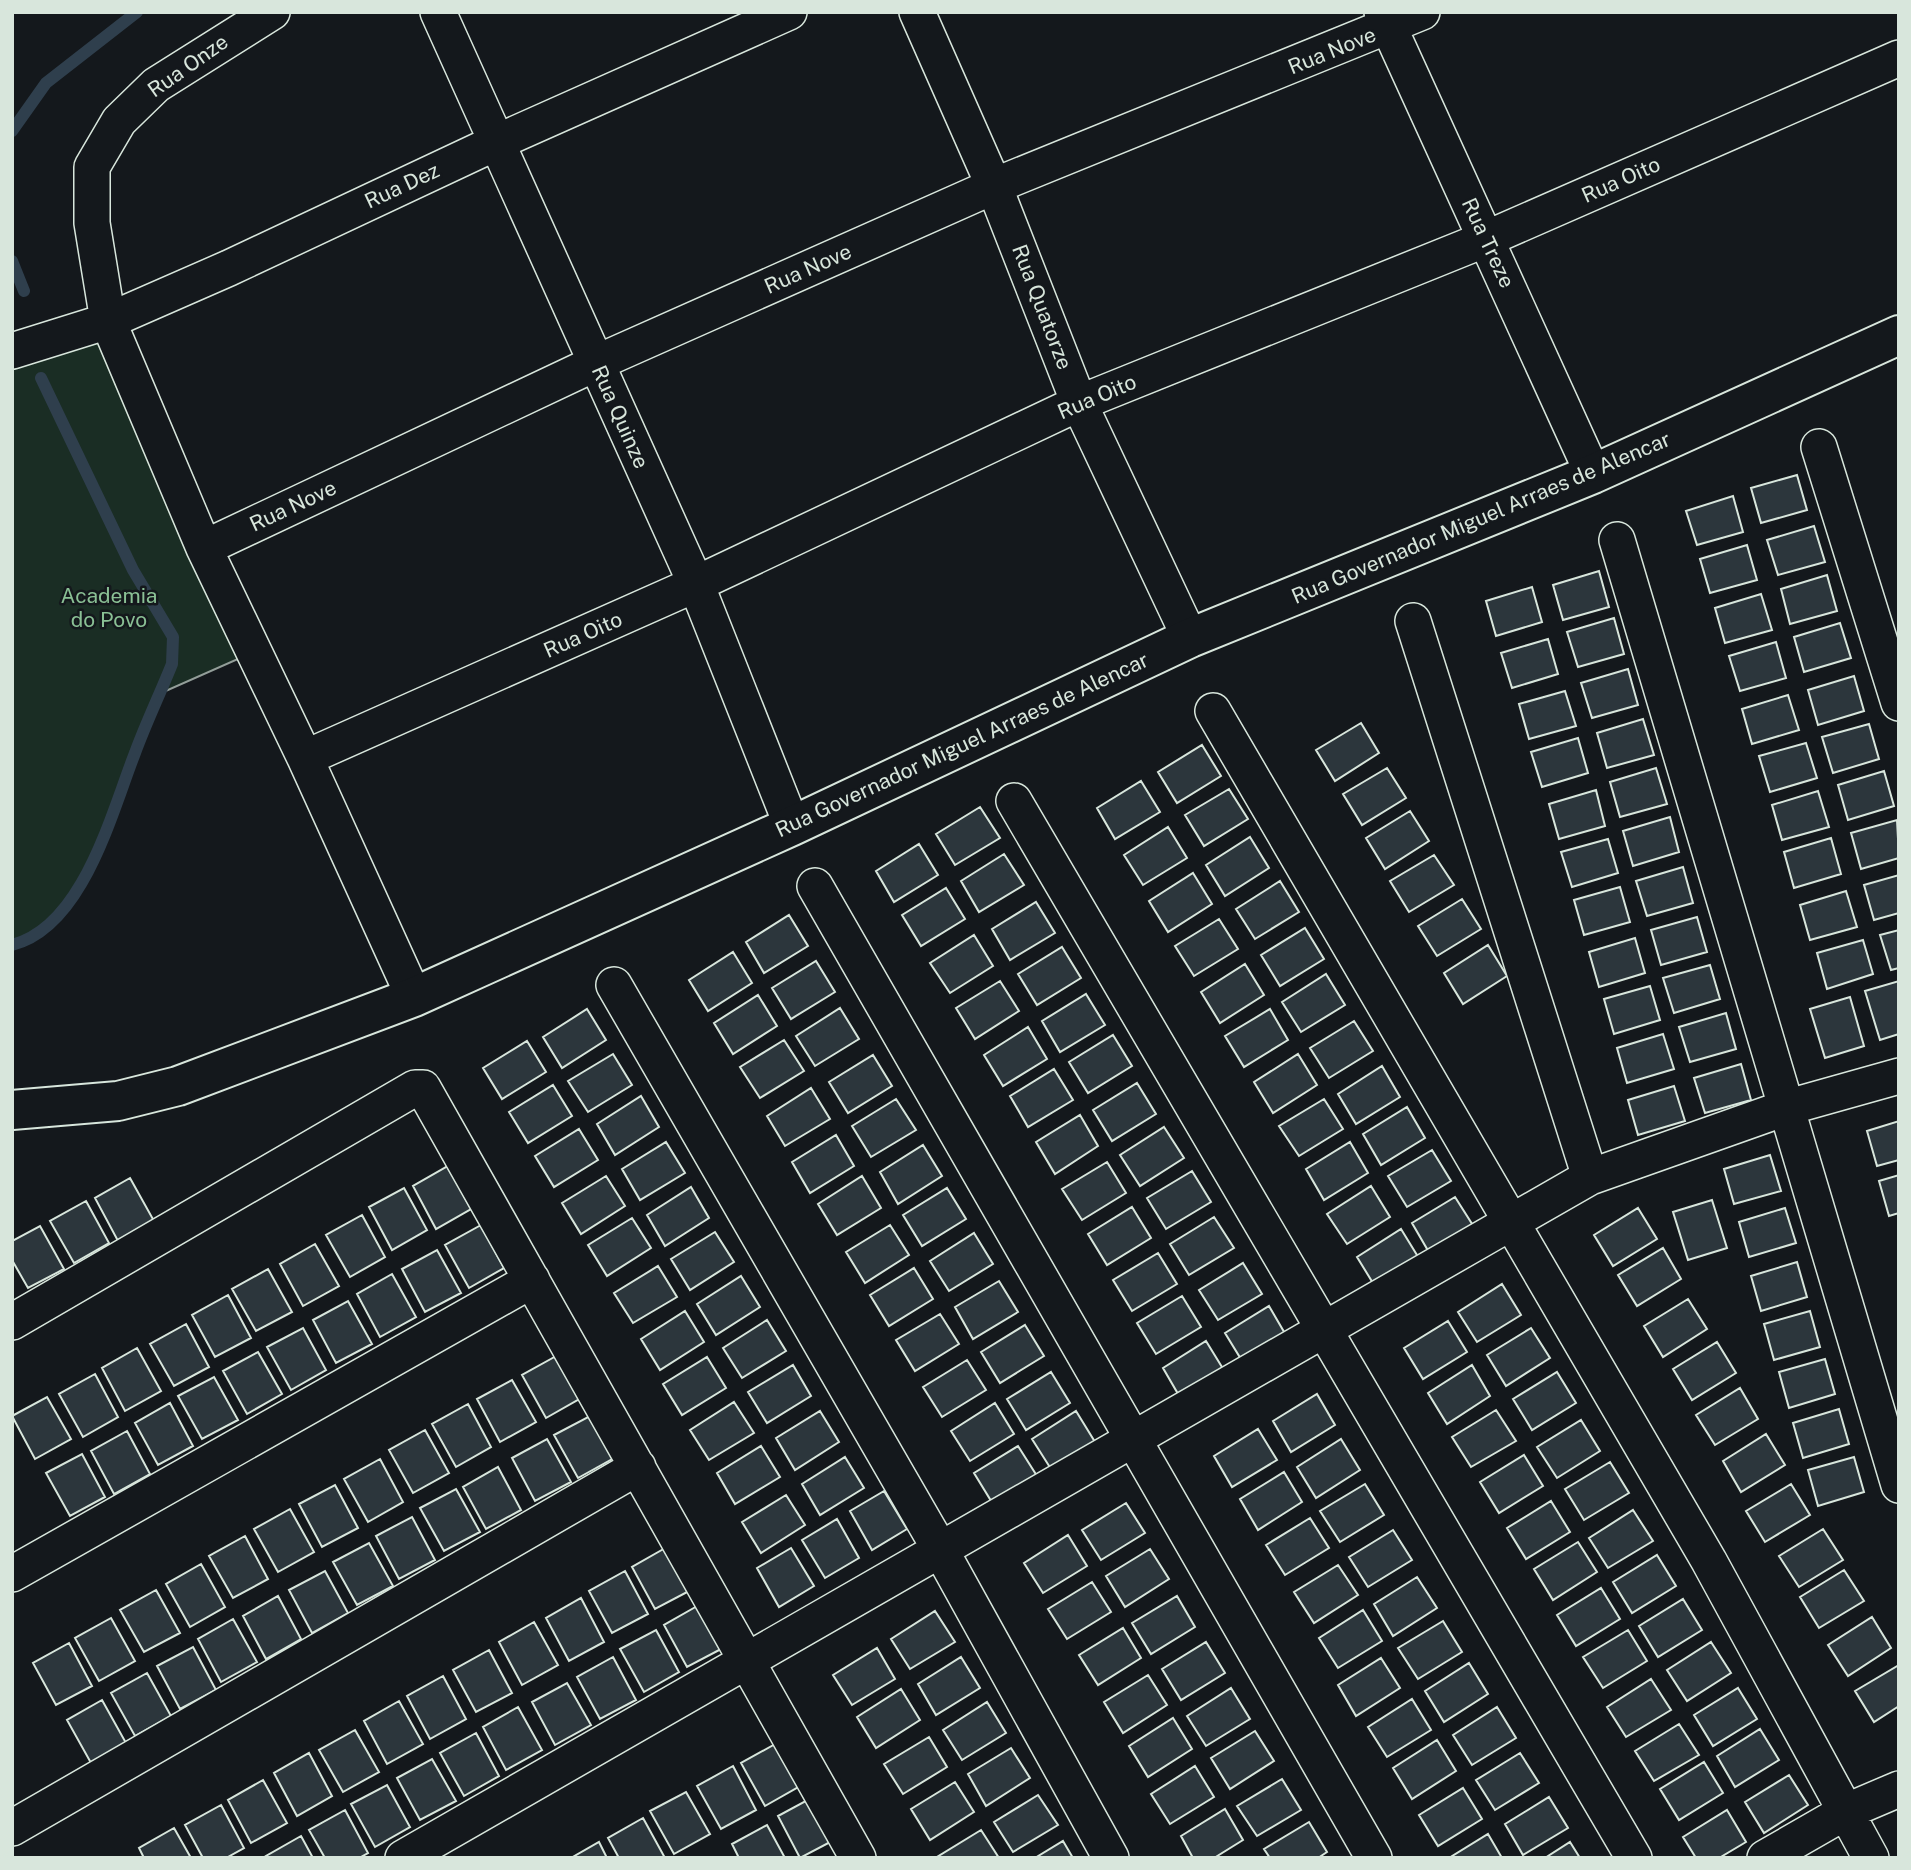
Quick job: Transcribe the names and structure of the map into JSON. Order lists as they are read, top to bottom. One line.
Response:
{"streets":{"street":["Rua Nove","Rua Onze","Rua Oito","Rua Dez","Rua Treze","Rua Quatorze","Rua Quinze","Rua Governador Miguel Arraes de Alencar"]},"crossings":[["Rua Nove","Rua Treze"],["Rua Nove","Rua Quatorze"],["Rua Nove","Rua Quinze"],["Rua Onze","Rua Dez"],["Rua Oito","Rua Treze"],["Rua Oito","Rua Quatorze"],["Rua Oito","Rua Quinze"],["Rua Dez","Rua Quinze"],["Rua Treze","Rua Governador Miguel Arraes de Alencar"],["Rua Quatorze","Rua Governador Miguel Arraes de Alencar"],["Rua Quinze","Rua Governador Miguel Arraes de Alencar"]],"parks":["Academia do Povo"]}
